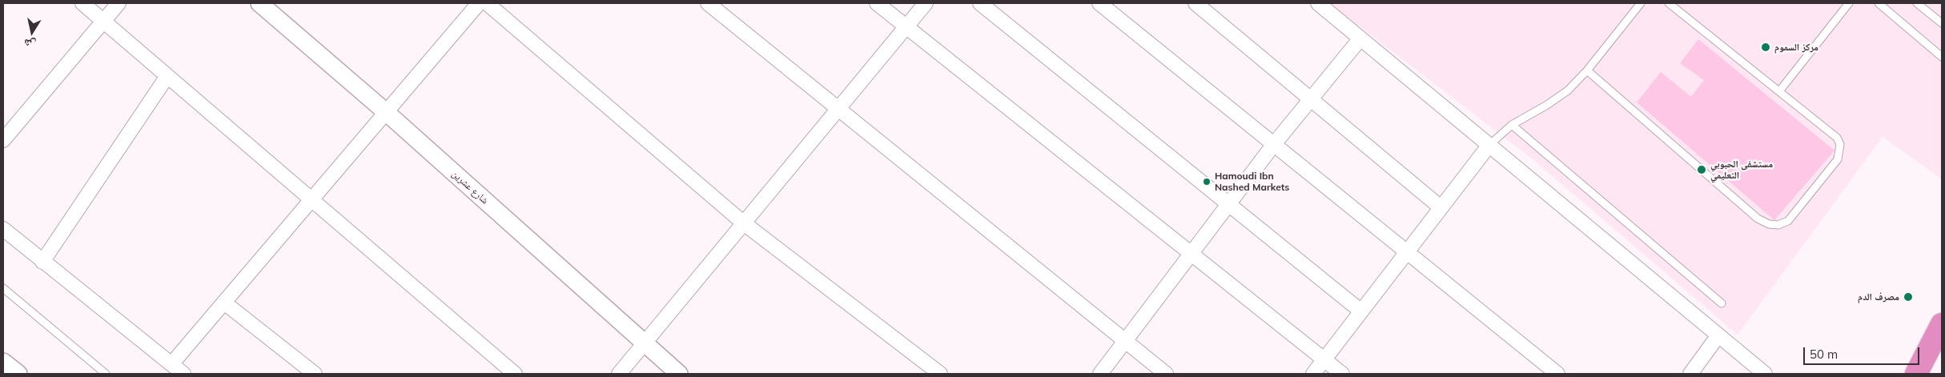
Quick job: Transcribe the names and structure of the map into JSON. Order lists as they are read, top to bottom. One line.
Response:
{"streets":{"street":["شارع عشرين"]},"places":["مركز السموم","مستشفى الحبوبي التعليمي","Hamoudi Ibn Nashed Markets","مصرف الدم"],"scale_bar":"50 m","north":"bottom"}
